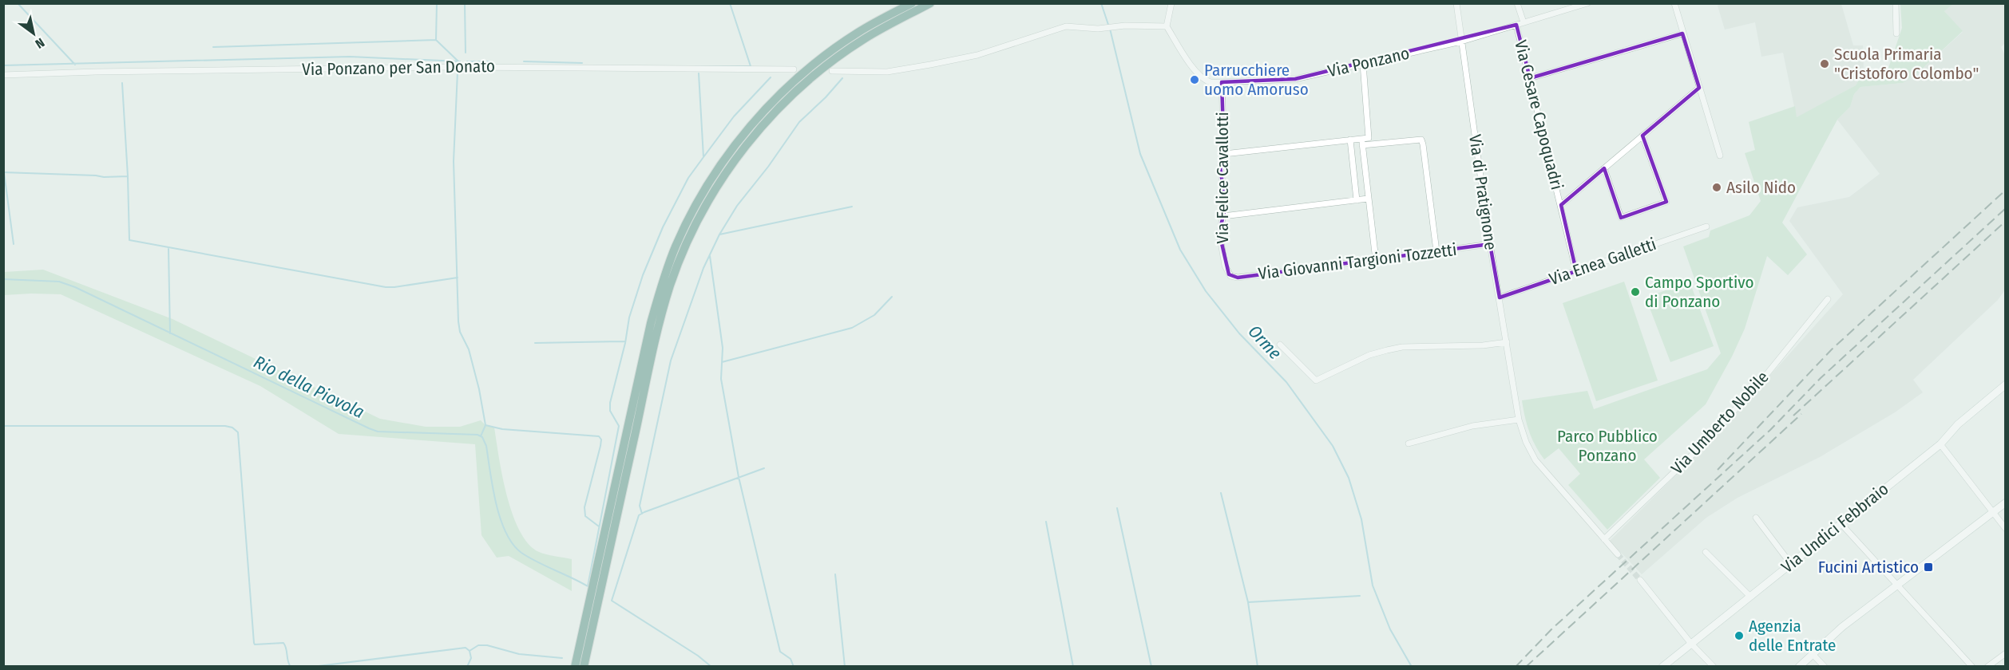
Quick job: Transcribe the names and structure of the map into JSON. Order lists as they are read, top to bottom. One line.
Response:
{"streets":{"main road":["Via Undici Febbraio"],"street":["Via Ponzano","Via Ponzano per San Donato","Via Cesare Capoquadri","Via Felice Cavallotti","Via di Pratignone","Via Giovanni Targioni Tozzetti","Via Enea Galletti","Via Umberto Nobile"]},"crossings":[["Via Ponzano","Via Cesare Capoquadri"],["Via Ponzano","Via Felice Cavallotti"],["Via Ponzano","Via di Pratignone"],["Via Cesare Capoquadri","Via Enea Galletti"],["Via Felice Cavallotti","Via Giovanni Targioni Tozzetti"],["Via di Pratignone","Via Giovanni Targioni Tozzetti"],["Via di Pratignone","Via Enea Galletti"],["Via di Pratignone","Via Umberto Nobile"]],"water":["Orme","Rio della Piovola"],"parks":["Parco Pubblico Ponzano"],"places":{"other":["Scuola Primaria \"Cristoforo Colombo\"","Parrucchiere uomo Amoruso","Asilo Nido","Campo Sportivo di Ponzano","Agenzia delle Entrate"],"transit":["Fucini Artistico"]},"north":"bottom right"}
